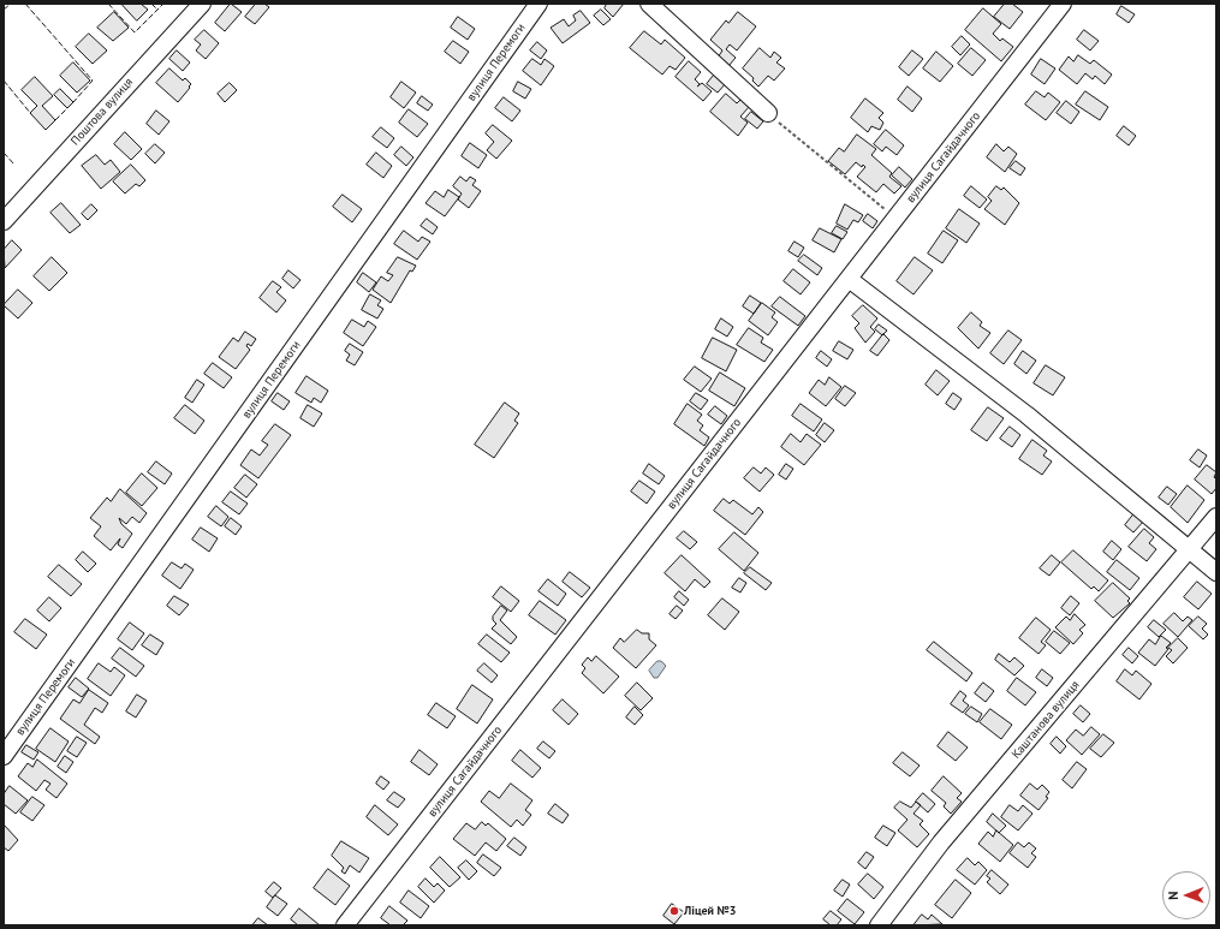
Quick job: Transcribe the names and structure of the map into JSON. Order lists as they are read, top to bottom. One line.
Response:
{"streets":{"street":["вулиця Перемоги","Поштова вулиця","вулиця Сагайдачного","Каштанова вулиця"]},"places":["Ліцей №3"],"north":"left"}
